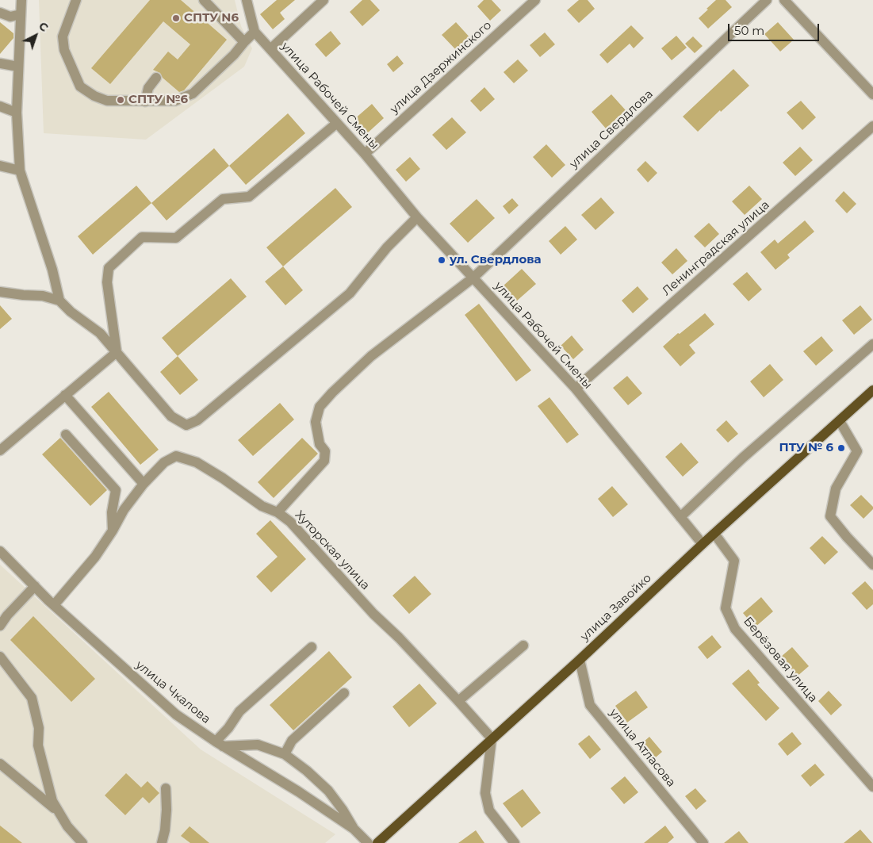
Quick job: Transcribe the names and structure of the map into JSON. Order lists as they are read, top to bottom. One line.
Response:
{"streets":{"main road":["улица Завойко"],"street":["улица Дзержинского","улица Рабочей Смены","улица Свердлова","Ленинградская улица","Хуторская улица","Берёзовая улица","улица Чкалова","улица Атласова"]},"crossings":[["улица Дзержинского","улица Рабочей Смены"],["улица Рабочей Смены","улица Свердлова"],["улица Рабочей Смены","Ленинградская улица"],["улица Рабочей Смены","улица Завойко"],["улица Свердлова","Хуторская улица"],["Хуторская улица","улица Завойко"],["Хуторская улица","улица Чкалова"],["улица Завойко","Берёзовая улица"],["улица Завойко","улица Атласова"]],"places":["СПТУ N6","СПТУ №6","ул. Свердлова","ПТУ № 6"],"scale_bar":"50 m","north":"top right"}
